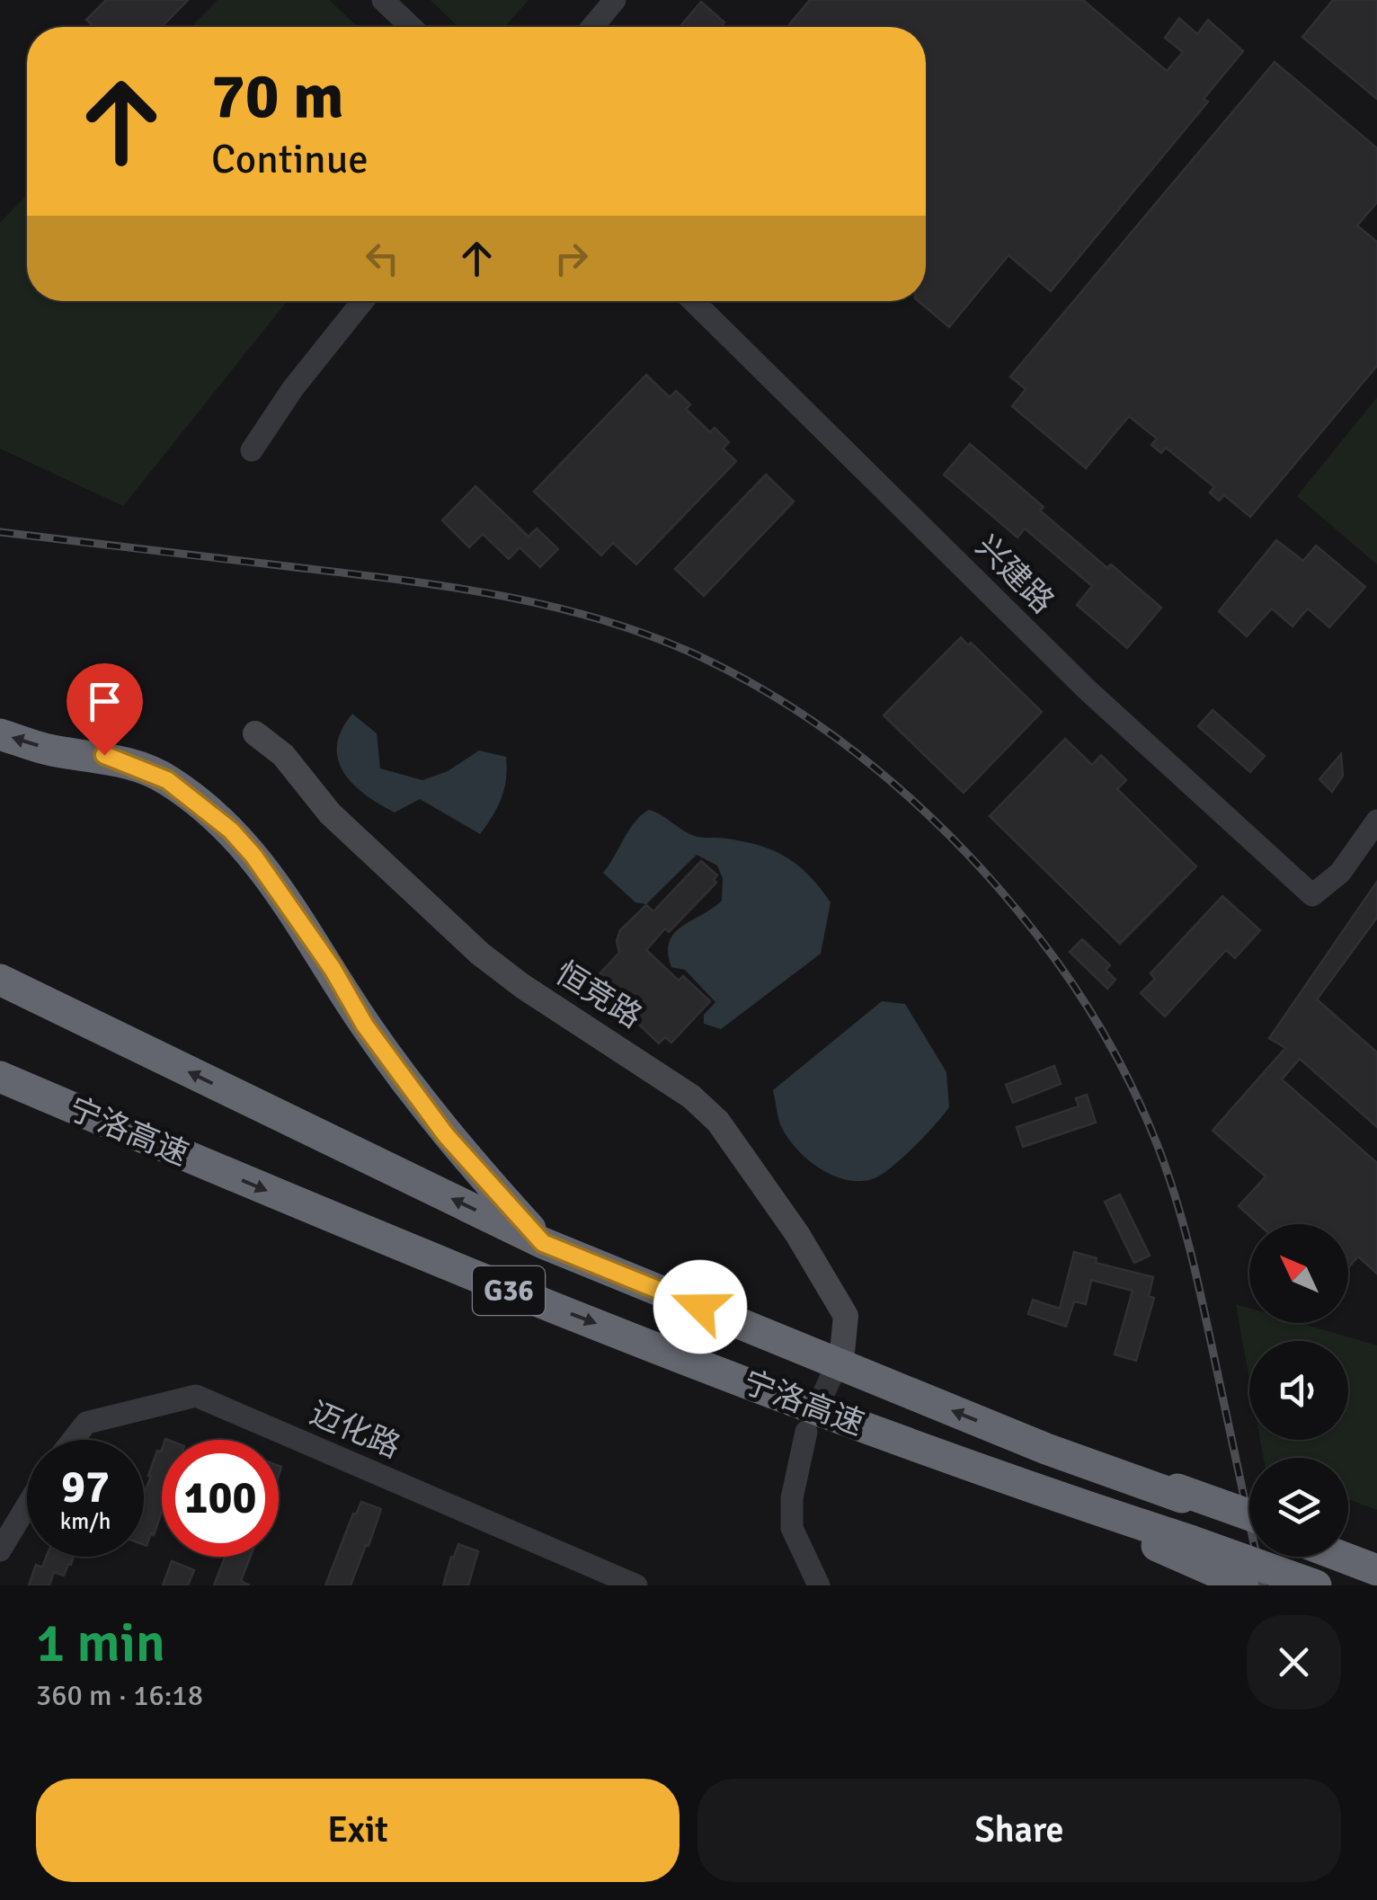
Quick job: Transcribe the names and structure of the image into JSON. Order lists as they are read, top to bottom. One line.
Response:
{"streets":{"highway":["宁洛高速","G36"],"main road":["恒竞路"],"street":["兴建路","迈化路"]},"north":"top left","page":{"turn":["70 m","Continue"],"speed":"97 km/h","limit":"100","heading":["1 min","360 m · 16:18"],"buttons":["Exit","Share"]}}
